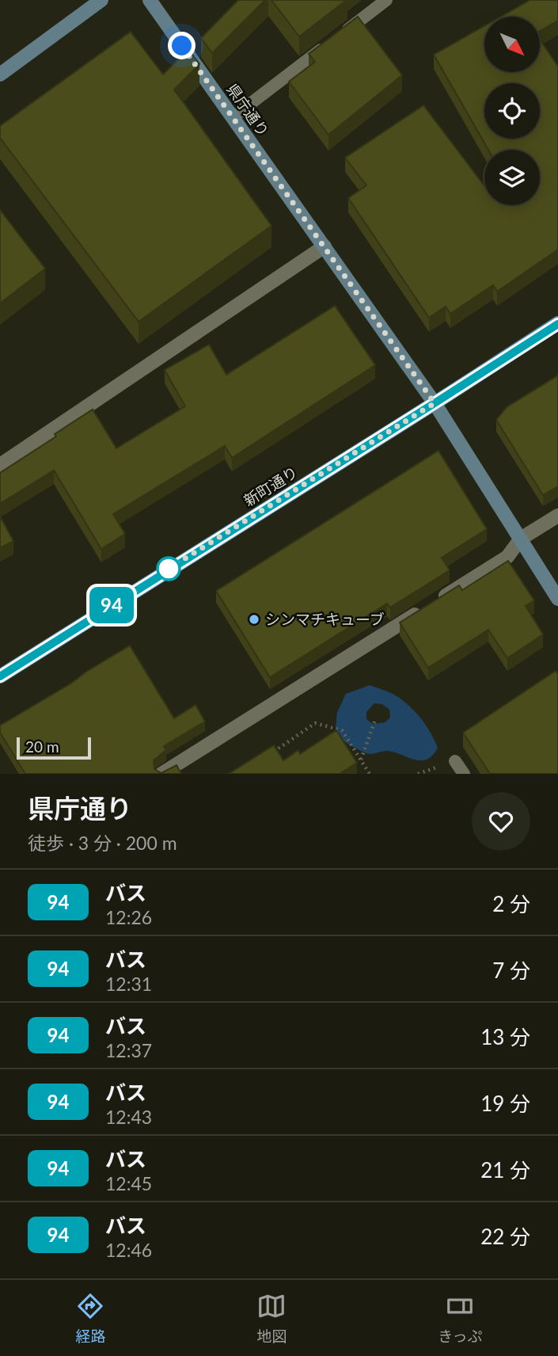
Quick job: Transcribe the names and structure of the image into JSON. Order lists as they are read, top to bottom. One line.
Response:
{"streets":{"main road":["新町通り"],"street":["県庁通り"]},"crossings":[["県庁通り","新町通り"]],"places":["シンマチキューブ"],"lines":["bus line 94"],"scale_bar":"20 m","north":"bottom right","page":{"on_map":"94","scale":"20 m","heading":["県庁通り","徒歩 · 3 分 · 200 m"],"list":[{"mark":"94","name":"バス","note":"12:26","value":"2 分"},{"mark":"94","name":"バス","note":"12:31","value":"7 分"},{"mark":"94","name":"バス","note":"12:37","value":"13 分"},{"mark":"94","name":"バス","note":"12:43","value":"19 分"},{"mark":"94","name":"バス","note":"12:45","value":"21 分"},{"mark":"94","name":"バス","note":"12:46","value":"22 分"}],"tabs":["経路","地図","きっぷ"]}}
